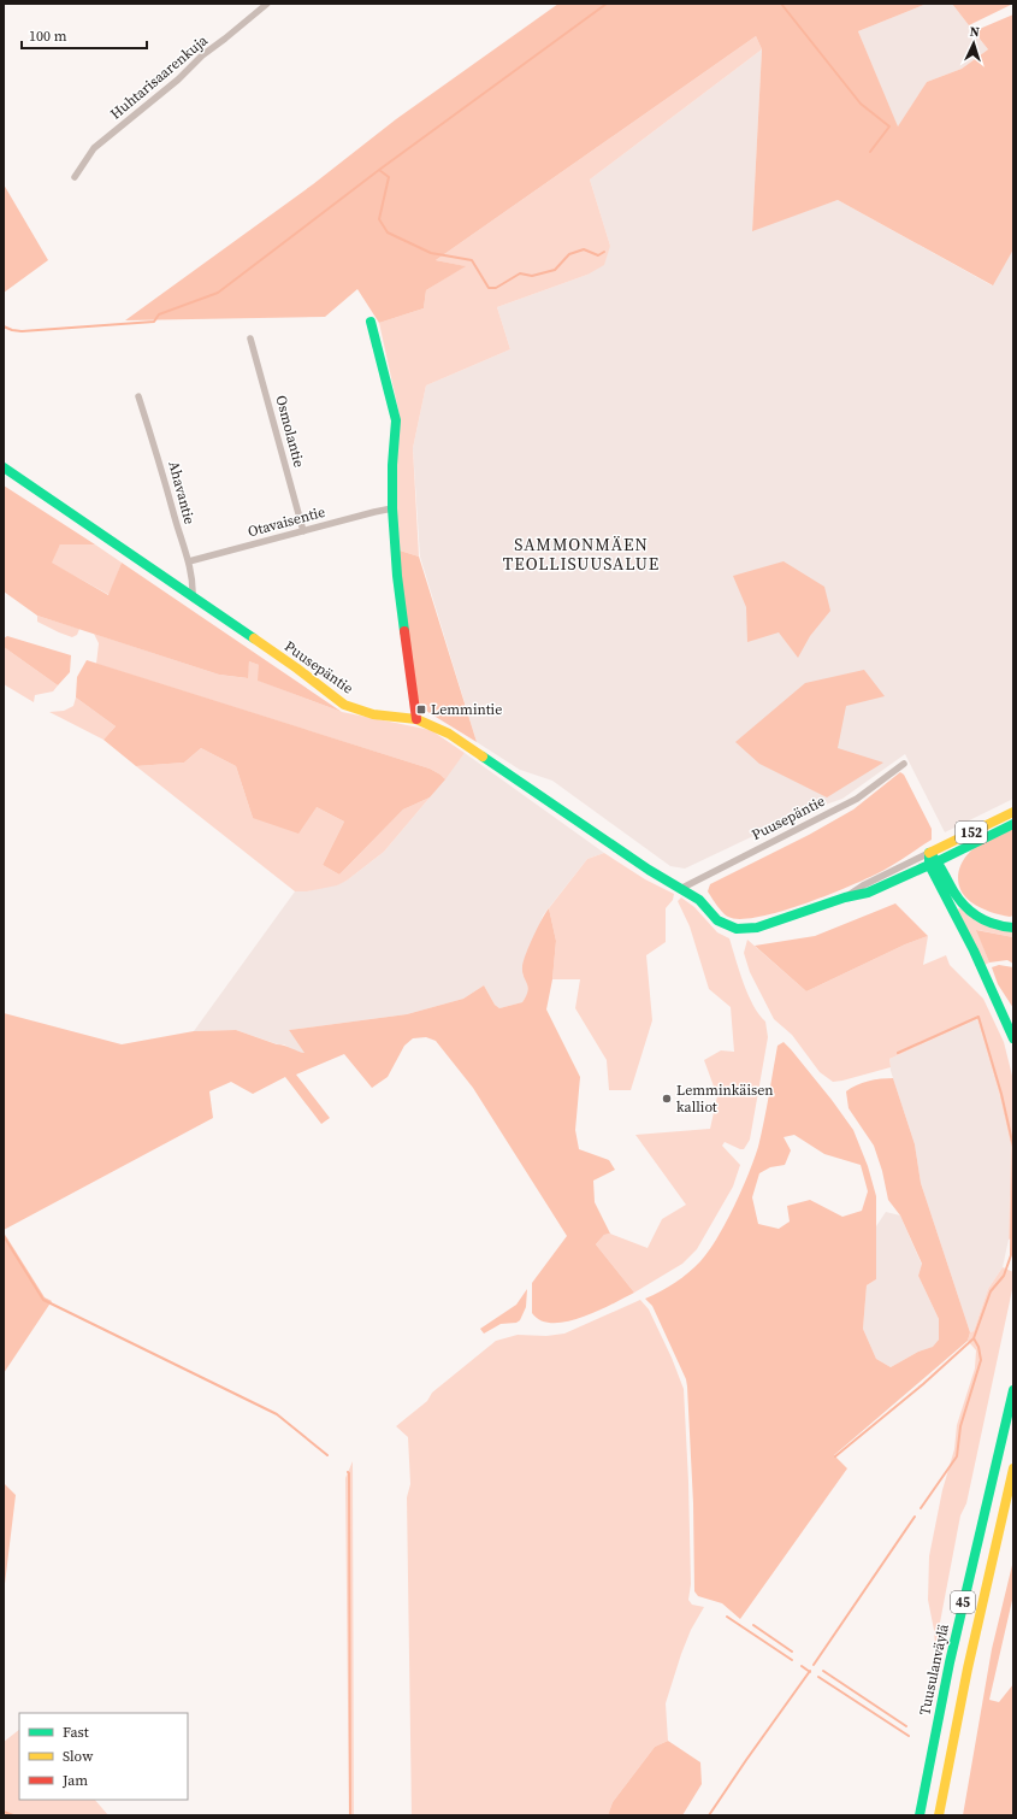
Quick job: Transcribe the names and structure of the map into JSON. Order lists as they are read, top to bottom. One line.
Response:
{"streets":{"main road":["Puusepäntie","152","45","Tuusulanväylä"],"street":["Huhtarisaarenkuja","Osmolantie","Ahavantie","Otavaisentie"]},"crossings":[["Osmolantie","Otavaisentie"],["Ahavantie","Otavaisentie"],["Ahavantie","Puusepäntie"],["Puusepäntie","152"]],"districts":["SAMMONMÄEN TEOLLISUUSALUE"],"places":{"transit":["Lemmintie"],"other":["Lemminkäisen kalliot"]},"legend":["Fast","Slow","Jam"],"scale_bar":"100 m","north":"top"}
